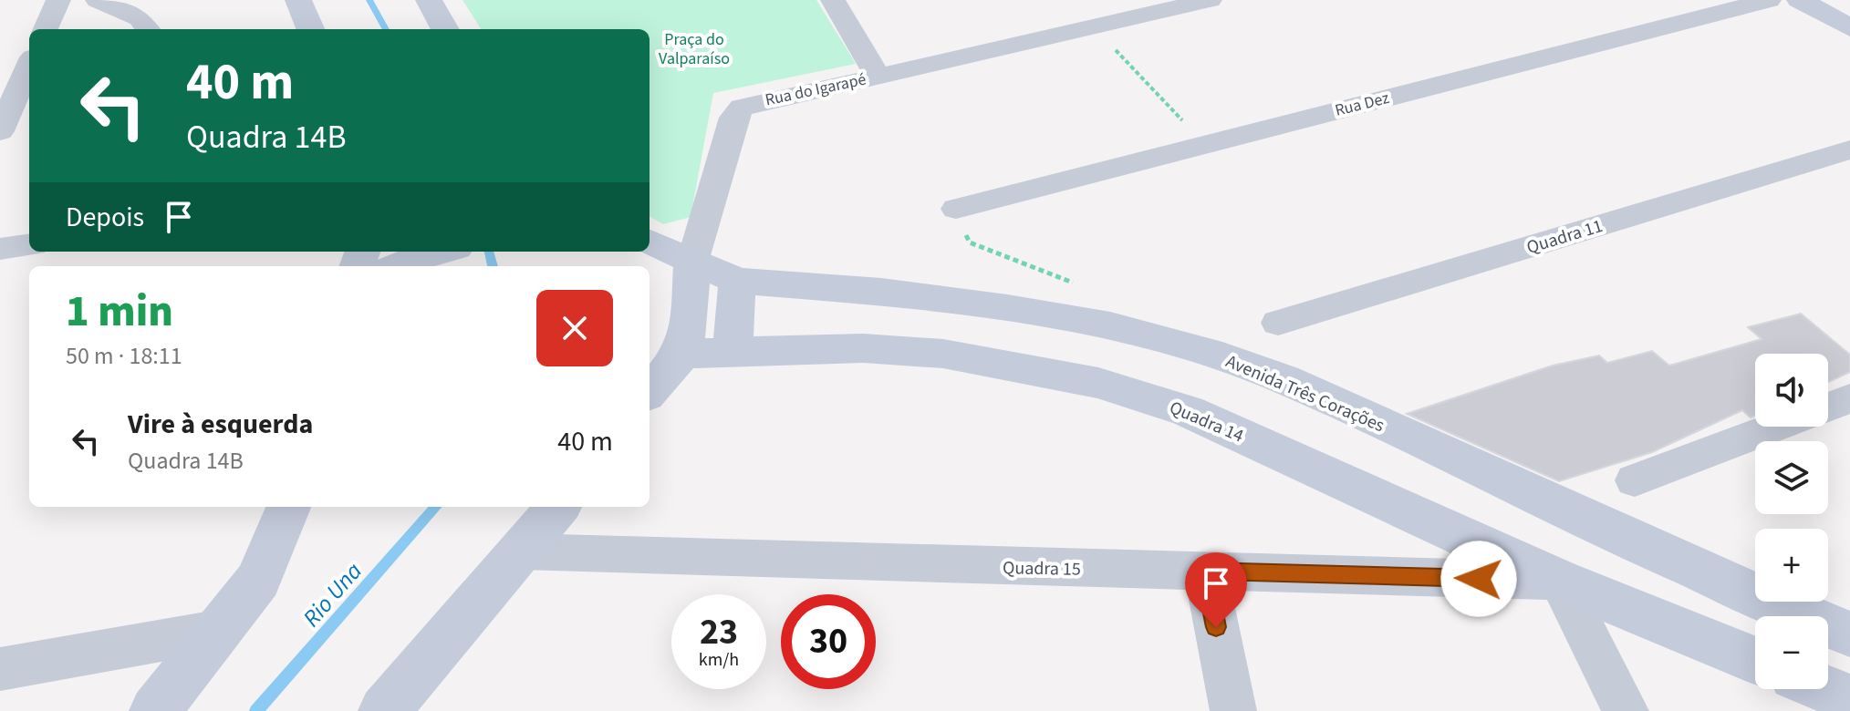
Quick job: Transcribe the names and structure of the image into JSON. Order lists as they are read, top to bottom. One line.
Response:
{"streets":{"street":["Rua do Igarapé","Rua Dez","Quadra 11","Avenida Três Corações","Quadra 14","Quadra 15"]},"crossings":[["Rua do Igarapé","Avenida Três Corações"],["Quadra 14","Quadra 15"]],"water":["Rio Una"],"parks":["Praça do Valparaíso"],"page":{"turn":["40 m","Quadra 14B"],"then":"Depois","heading":["1 min","50 m · 18:11"],"map_buttons":["+","−"],"list":[{"name":"Vire à esquerda","note":"Quadra 14B","value":"40 m"}],"speed":"23 km/h","limit":"30"}}
